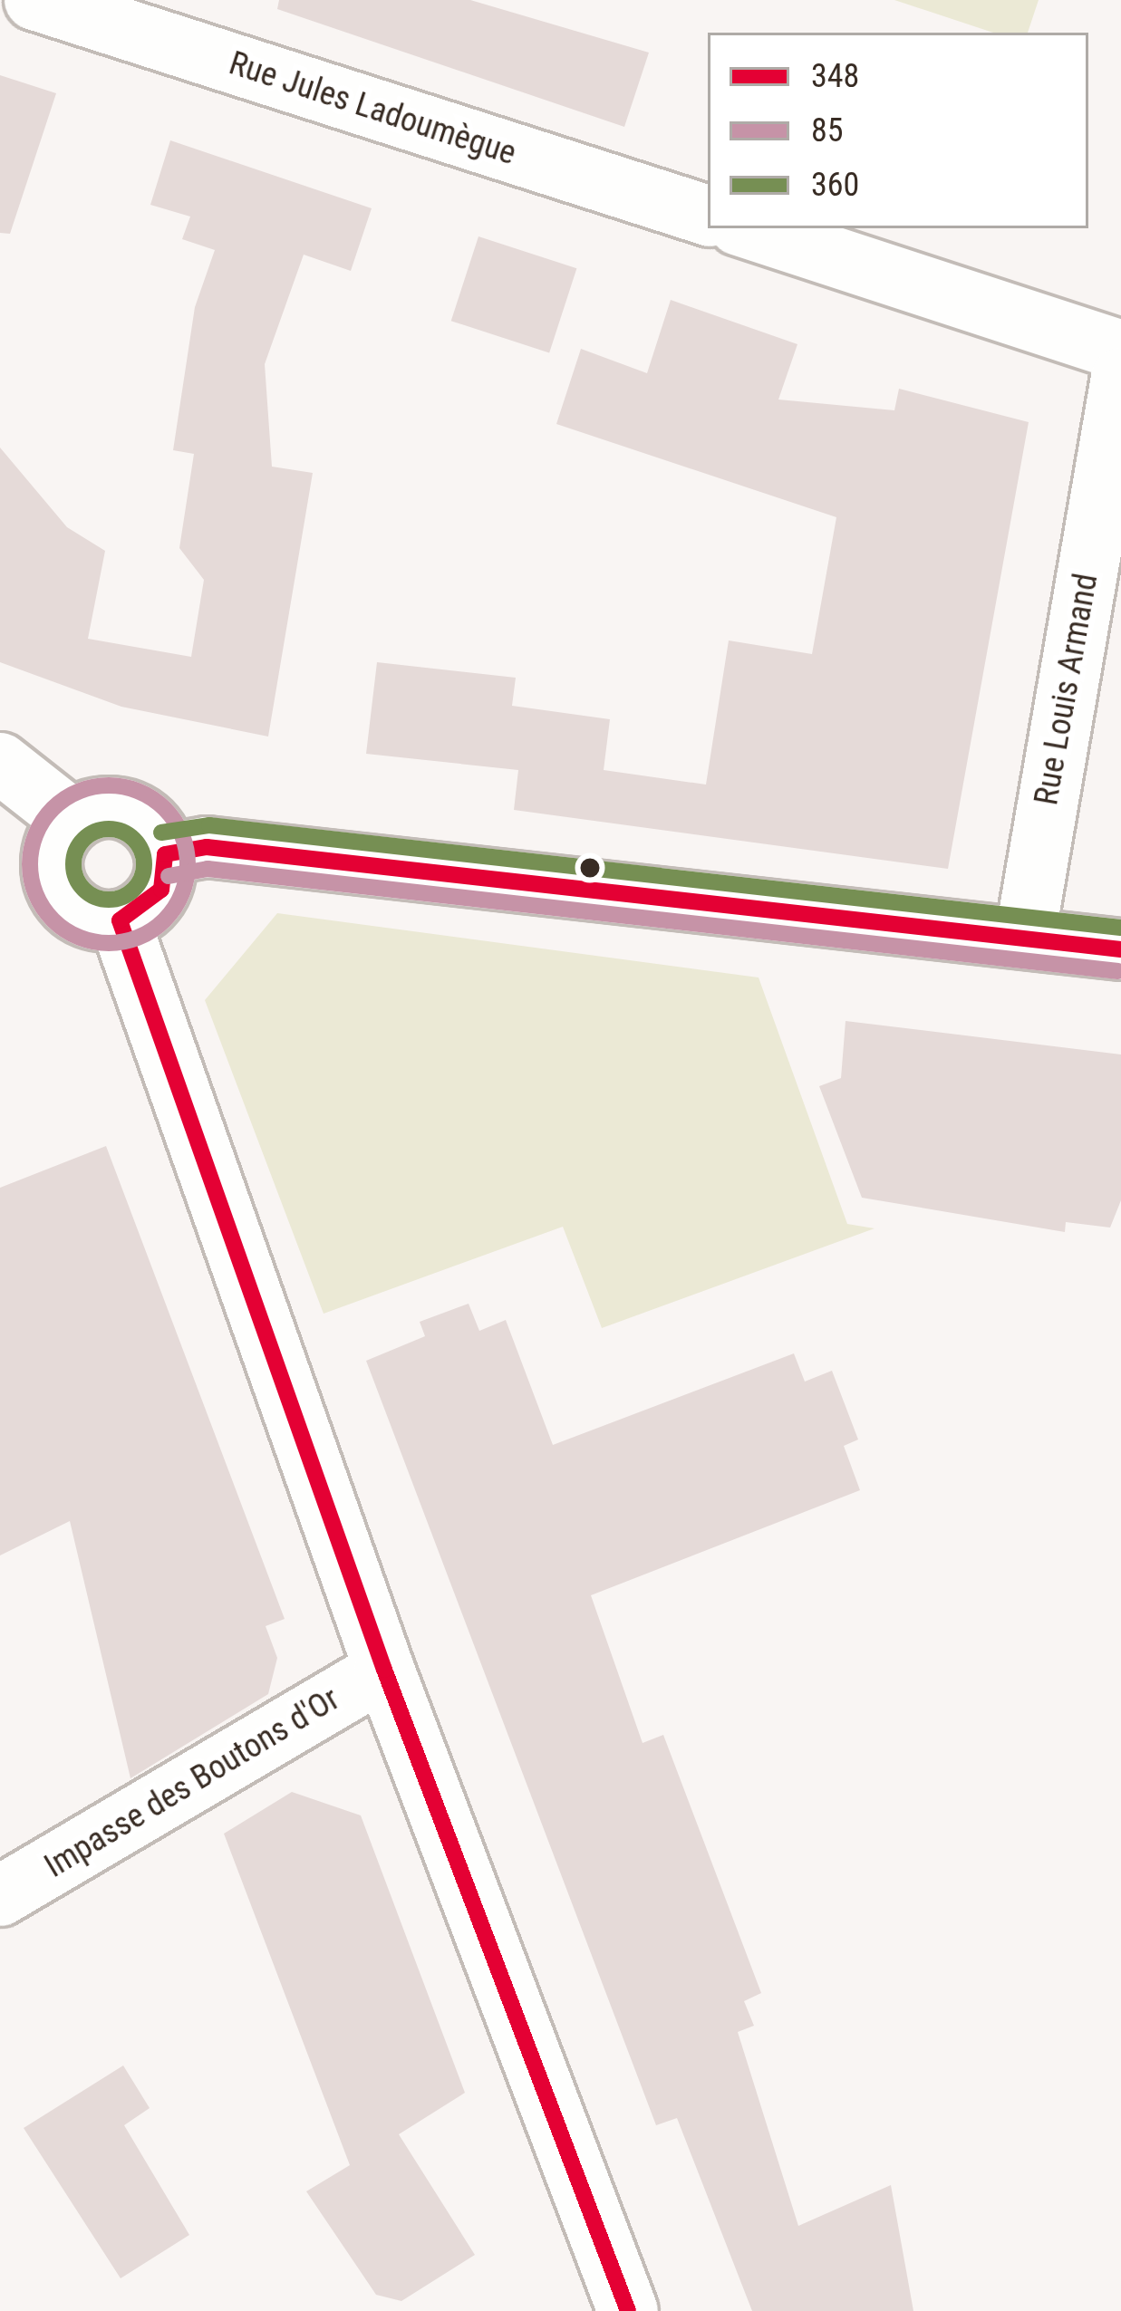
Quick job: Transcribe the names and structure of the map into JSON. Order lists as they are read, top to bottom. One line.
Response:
{"streets":{"street":["Rue Jules Ladoumègue","Rue Louis Armand","Impasse des Boutons d'Or"]},"lines":["transit line 85","transit line 360","transit line 348"],"legend":["348","85","360"]}
